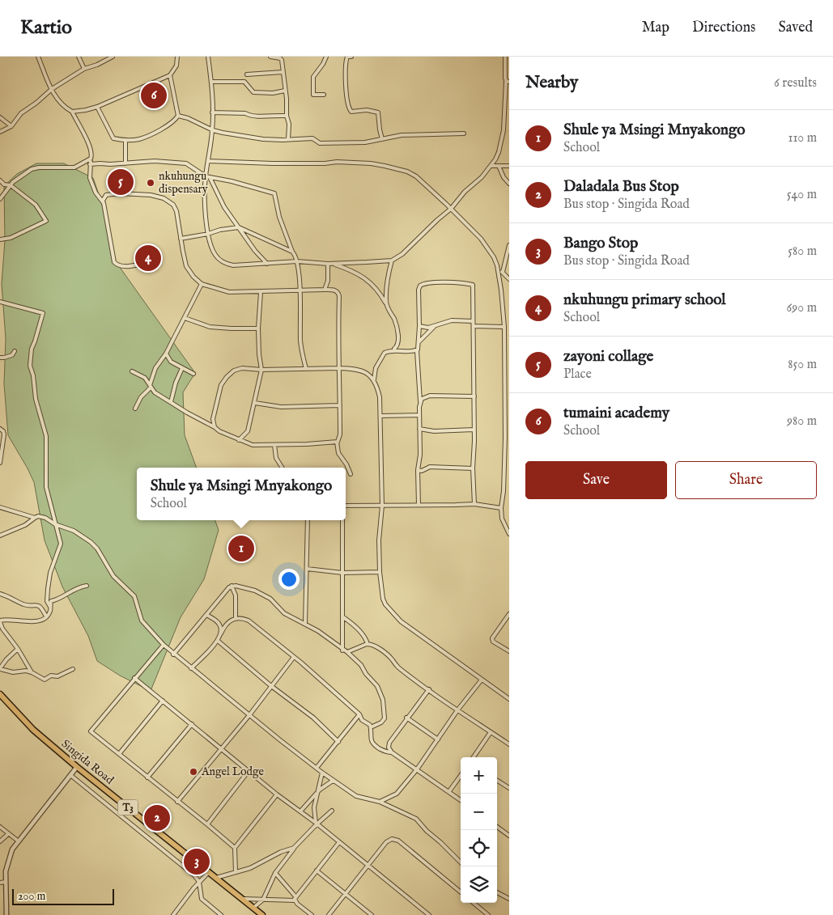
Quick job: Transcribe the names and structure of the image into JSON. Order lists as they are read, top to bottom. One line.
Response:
{"streets":{"highway":["Singida Road","T3"]},"places":["nkuhungu dispensary","Angel Lodge"],"scale_bar":"200 m","page":{"header":"Kartio","nav":["Map","Directions","Saved"],"heading":["Nearby","6 results"],"pins":["6","5","4","1","2","3"],"list":[{"mark":"1","name":"Shule ya Msingi Mnyakongo","note":"School","value":"110 m"},{"mark":"2","name":"Daladala Bus Stop","note":"Bus stop · Singida Road","value":"540 m"},{"mark":"3","name":"Bango Stop","note":"Bus stop · Singida Road","value":"580 m"},{"mark":"4","name":"nkuhungu primary school","note":"School","value":"690 m"},{"mark":"5","name":"zayoni collage","note":"Place","value":"850 m"},{"mark":"6","name":"tumaini academy","note":"School","value":"980 m"}],"buttons":["Save","Share"],"popup":["Shule ya Msingi Mnyakongo","School"],"map_buttons":["+","−"],"scale":"200 m"}}
